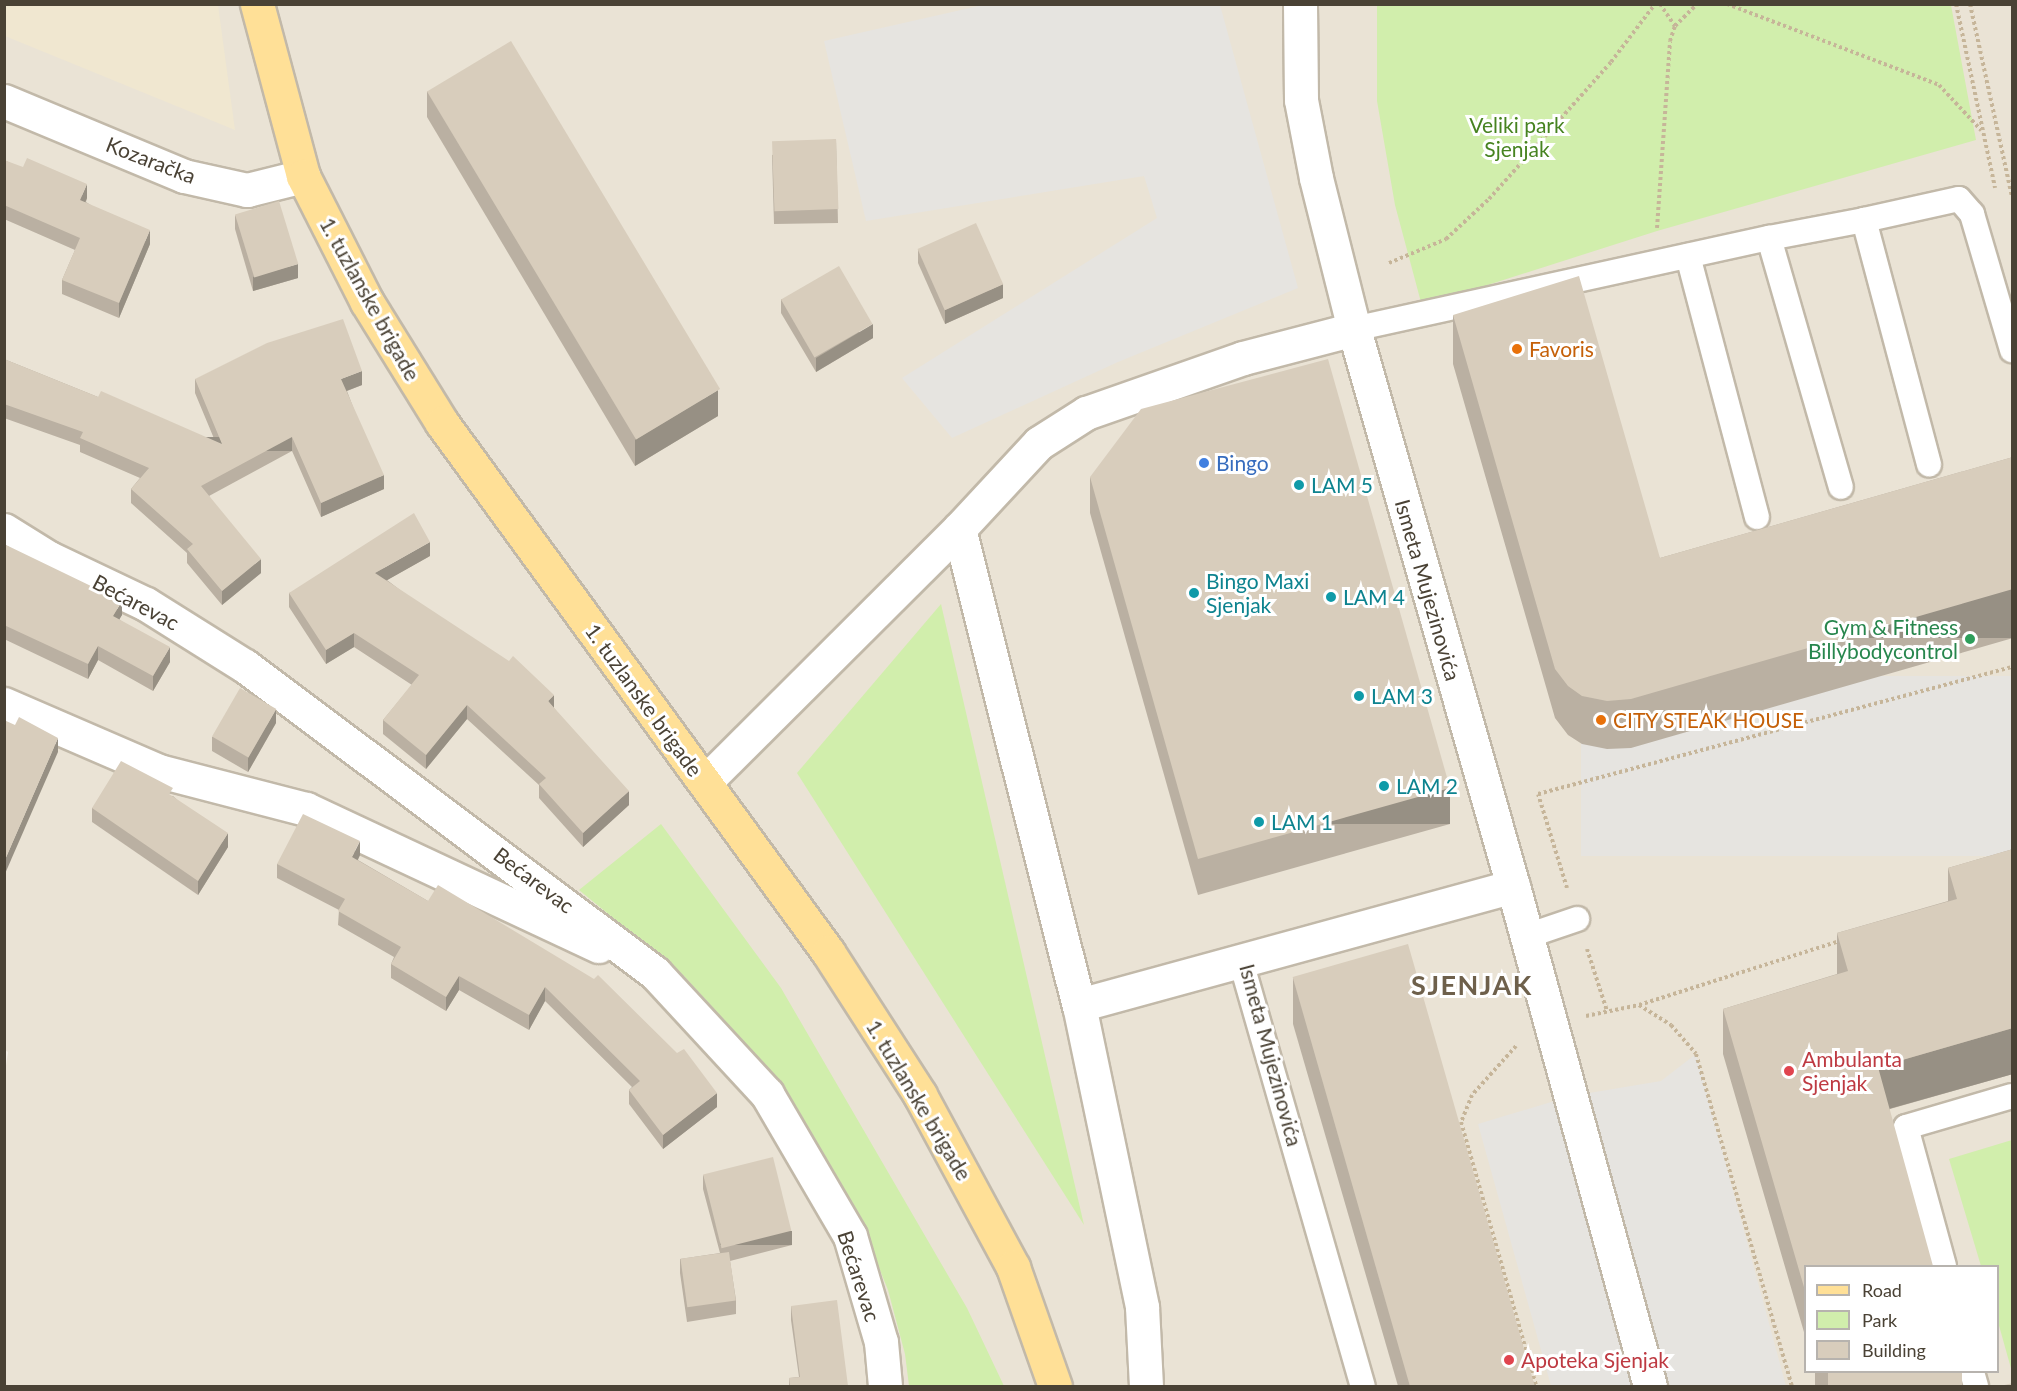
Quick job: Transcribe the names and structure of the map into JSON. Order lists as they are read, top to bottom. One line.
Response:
{"streets":{"main road":["1. tuzlanske brigade"],"street":["Kozaračka","Ismeta Mujezinovića","Bećarevac"]},"crossings":[["Kozaračka","1. tuzlanske brigade"]],"districts":["SJENJAK"],"parks":["Veliki park Sjenjak"],"places":["Favoris","Bingo","LAM 5","Bingo Maxi Sjenjak","LAM 4","Gym & Fitness Billybodycontrol","LAM 3","CITY STEAK HOUSE","LAM 2","LAM 1","Ambulanta Sjenjak","Apoteka Sjenjak"],"legend":["Road","Park","Building"]}
